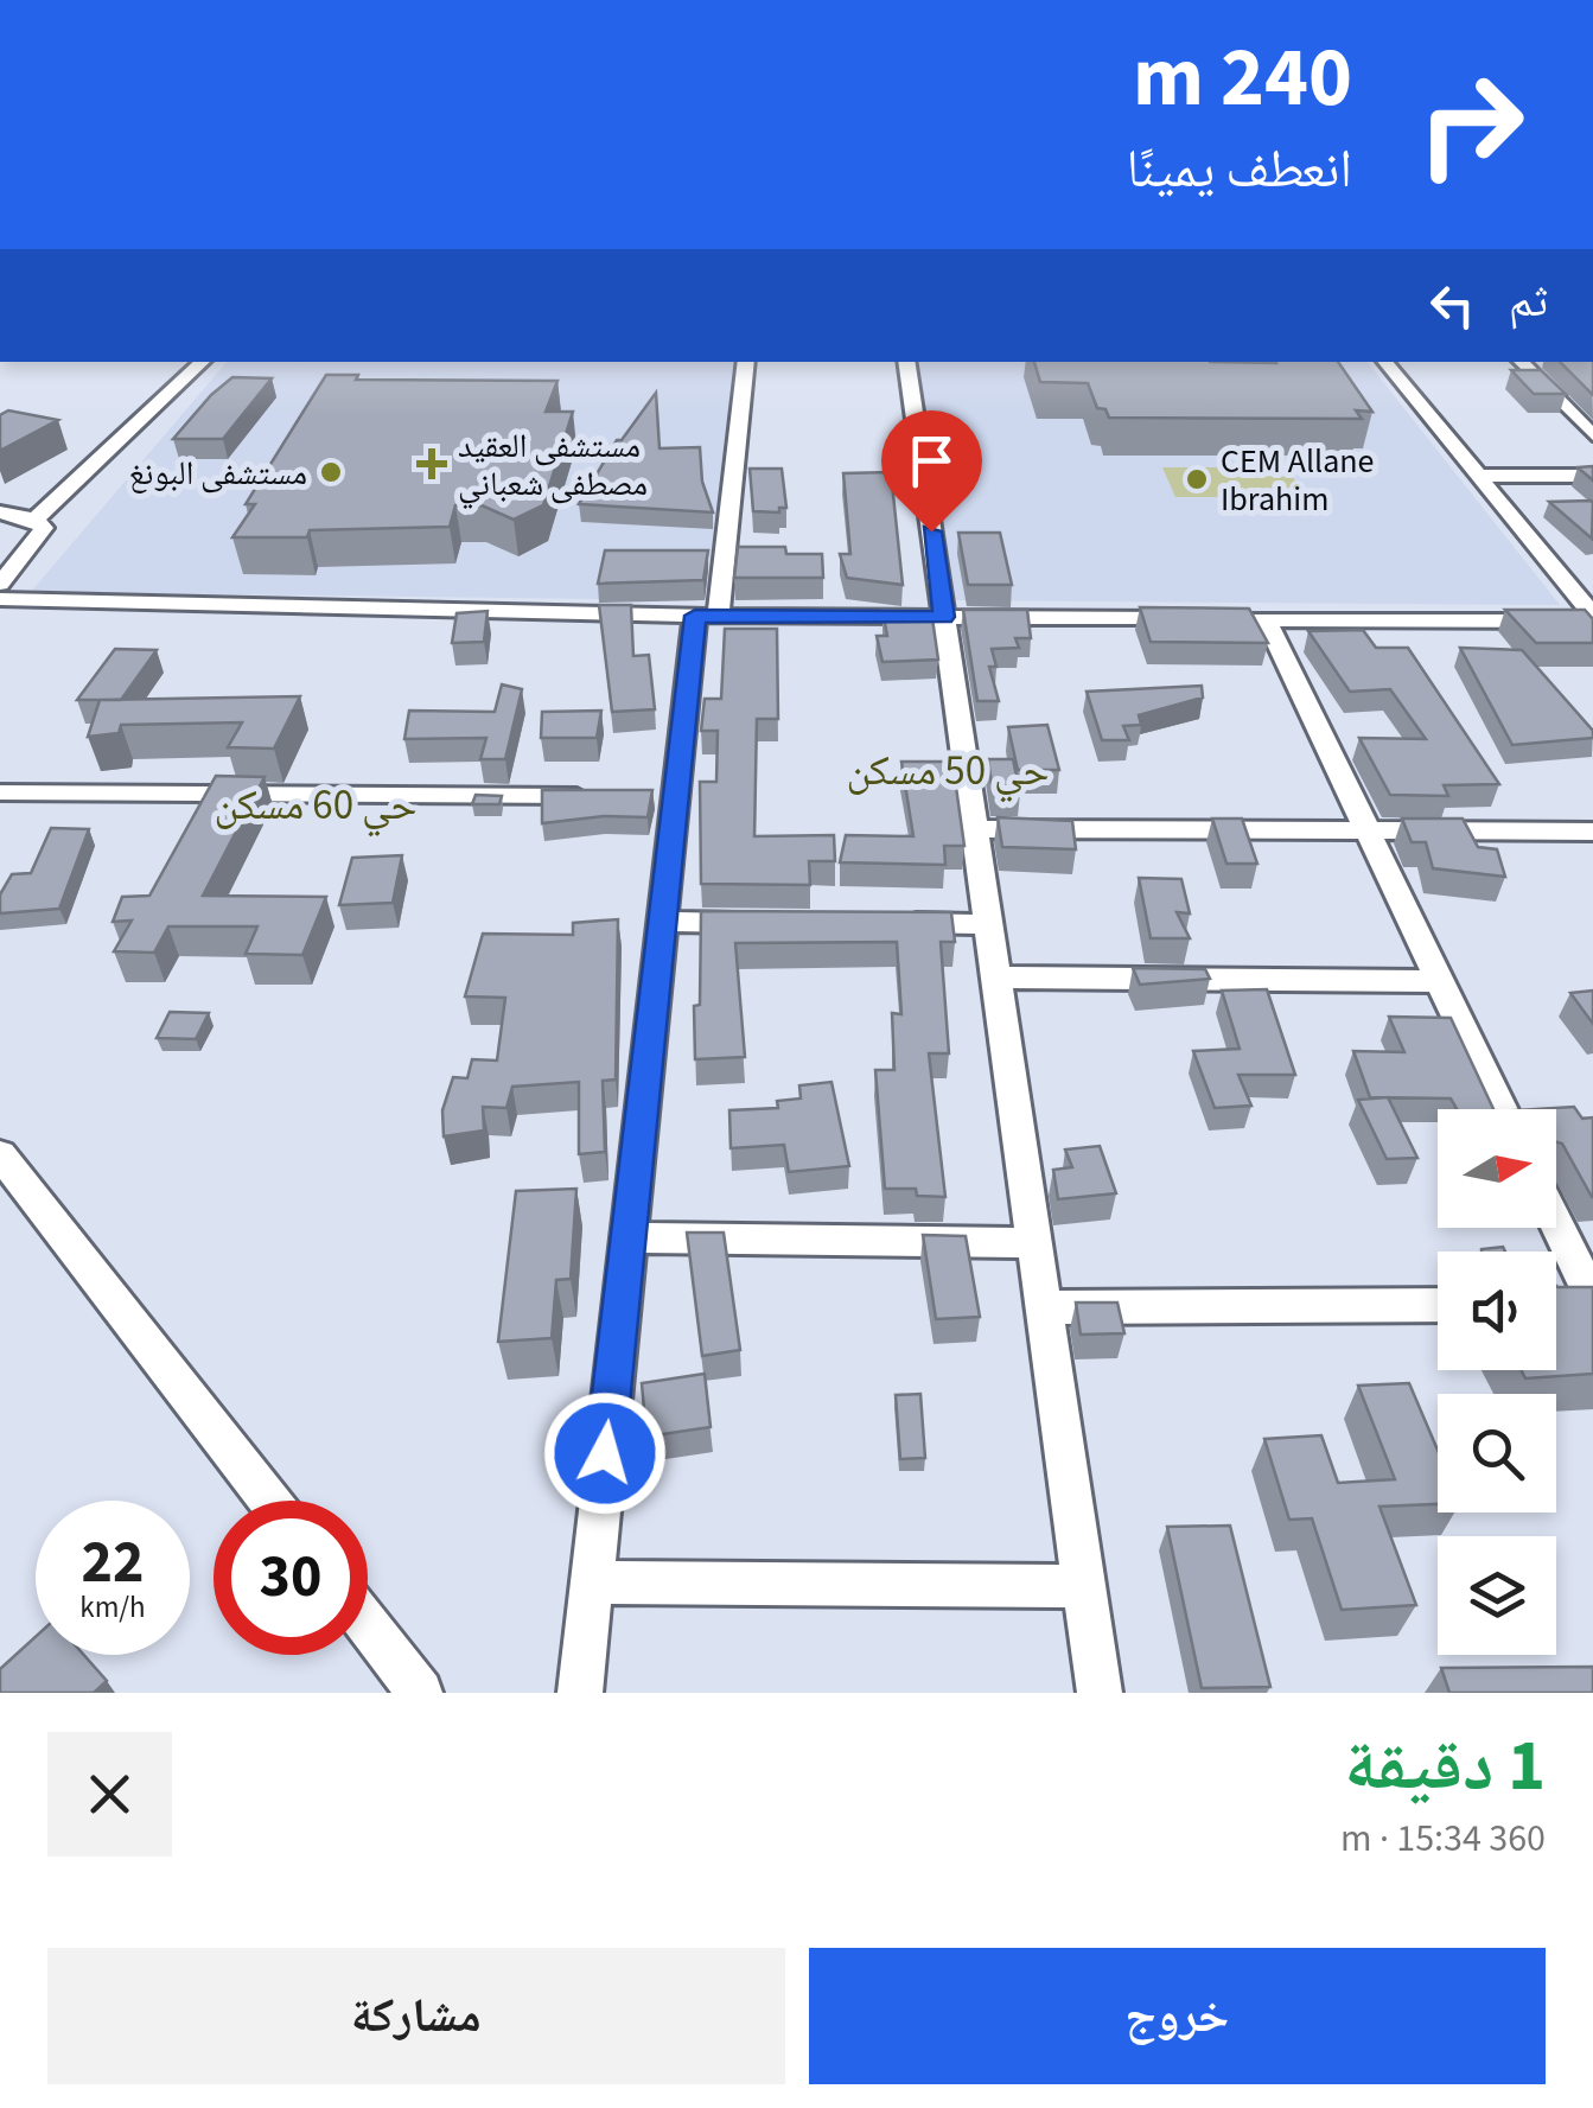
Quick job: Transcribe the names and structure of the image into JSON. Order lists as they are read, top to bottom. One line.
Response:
{"districts":["حي 50 مسكن","حي 60 مسكن"],"places":{"health":["مستشفى العقيد مصطفى شعباني"],"other":["مستشفى البونغ","CEM Allane Ibrahim"]},"north":"right","page":{"turn":["240 m","انعطف يمينًا"],"then":"ثم","speed":"22 km/h","limit":"30","heading":["1 دقيقة","360 m · 15:34"],"buttons":["خروج","مشاركة"]}}
